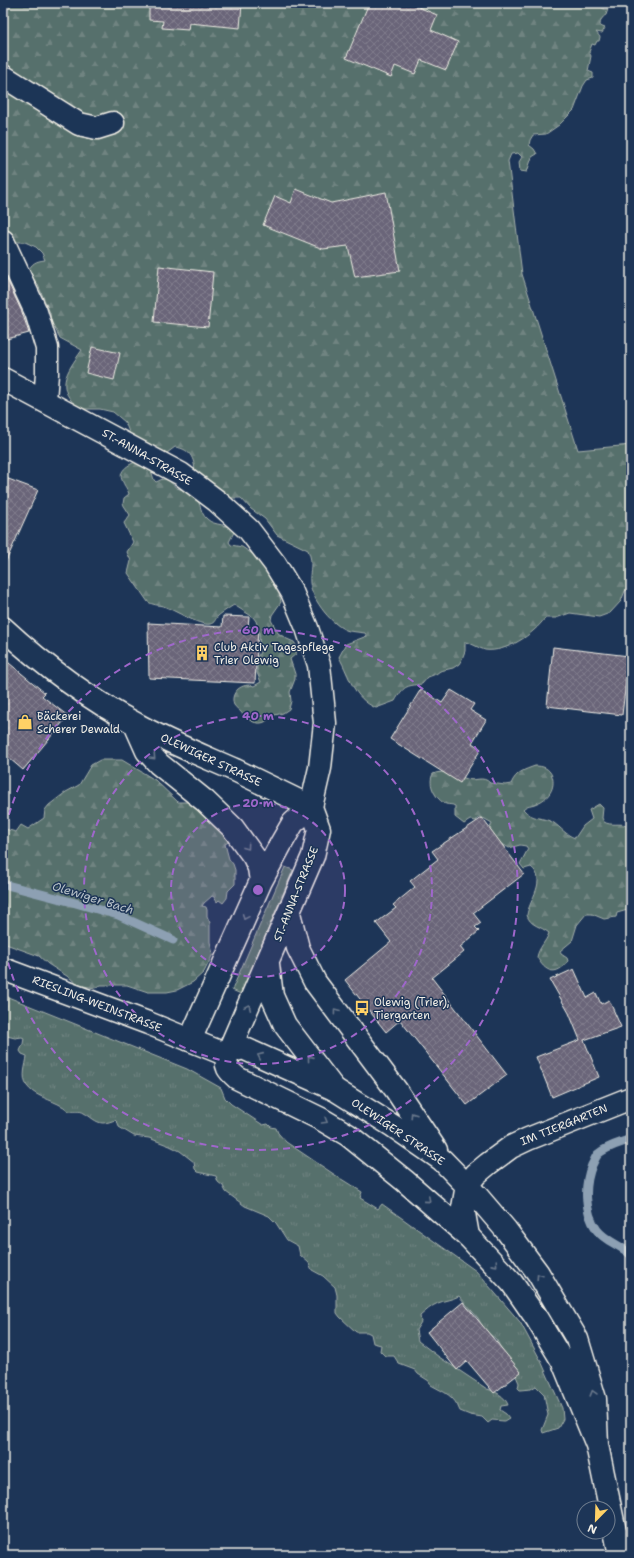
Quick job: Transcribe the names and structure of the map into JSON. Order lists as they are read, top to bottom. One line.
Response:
{"streets":{"street":["ST.-ANNA-STRASSE","OLEWIGER STRASSE","RIESLING-WEINSTRASSE","IM TIERGARTEN"]},"crossings":[["ST.-ANNA-STRASSE","OLEWIGER STRASSE"],["OLEWIGER STRASSE","IM TIERGARTEN"]],"water":["Olewiger Bach"],"places":{"building":["Club Aktiv Tagespflege Trier Olewig"],"shop":["Bäckerei Scherer Dewald"],"bus stop":["Olewig (Trier), Tiergarten"]},"north":"bottom left","rings":["60 m","40 m","20 m"]}
